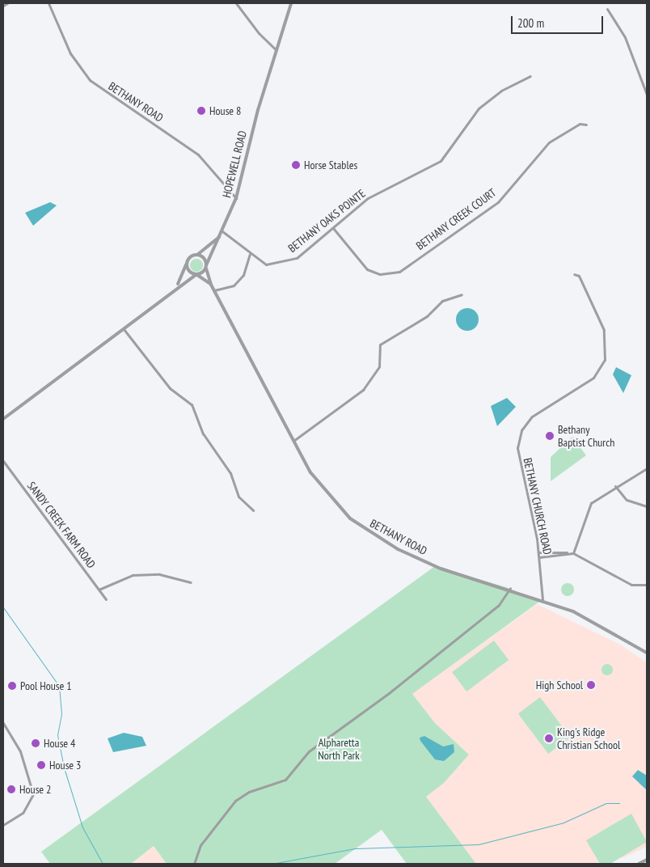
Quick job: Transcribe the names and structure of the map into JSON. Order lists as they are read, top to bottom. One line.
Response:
{"streets":{"street":["BETHANY ROAD","HOPEWELL ROAD","BETHANY CREEK COURT","BETHANY OAKS POINTE","BETHANY CHURCH ROAD","SANDY CREEK FARM ROAD"]},"crossings":[["BETHANY ROAD","HOPEWELL ROAD"],["BETHANY ROAD","BETHANY CHURCH ROAD"],["HOPEWELL ROAD","BETHANY OAKS POINTE"],["BETHANY CREEK COURT","BETHANY OAKS POINTE"]],"parks":["Alpharetta North Park"],"places":["House 8","Horse Stables","Bethany Baptist Church","High School","Pool House 1","King's Ridge Christian School","House 4","House 3","House 2"],"scale_bar":"200 m"}
